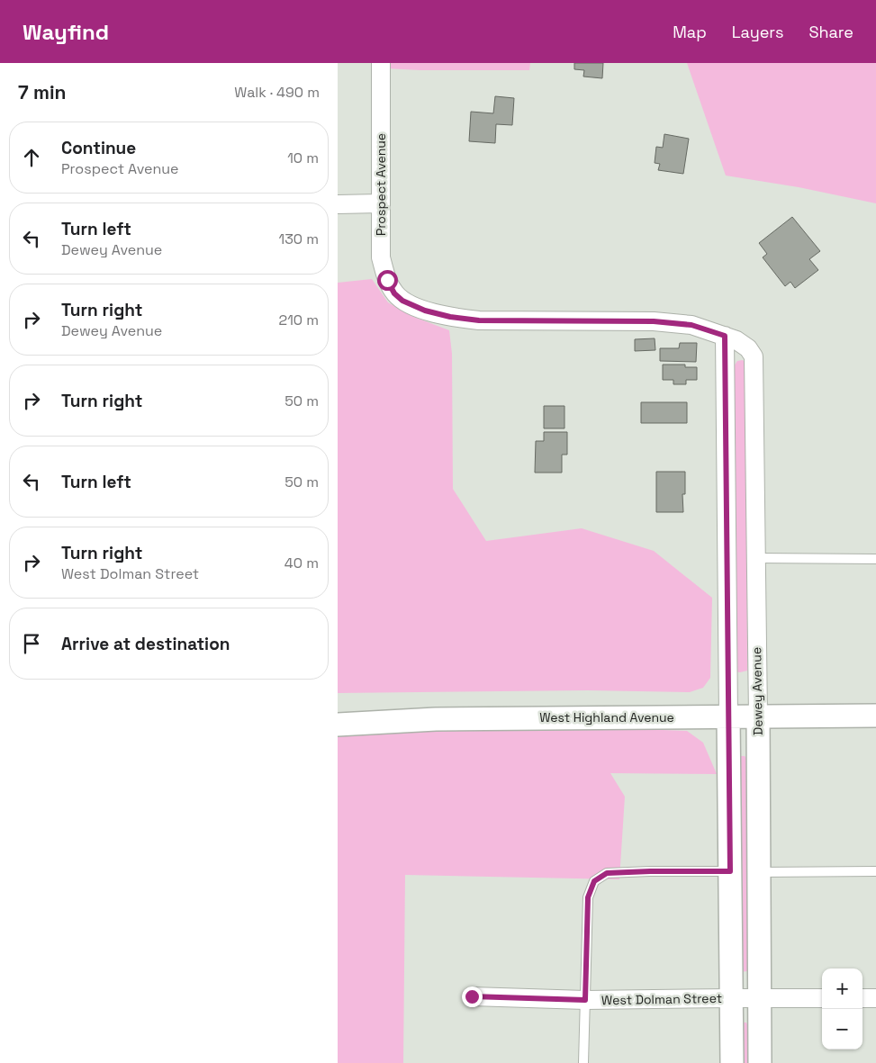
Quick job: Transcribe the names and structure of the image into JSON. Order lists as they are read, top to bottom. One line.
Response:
{"streets":{"street":["Prospect Avenue","Dewey Avenue","West Highland Avenue","West Dolman Street"]},"crossings":[["Prospect Avenue","Dewey Avenue"],["Dewey Avenue","West Highland Avenue"],["Dewey Avenue","West Dolman Street"]],"page":{"header":"Wayfind","nav":["Map","Layers","Share"],"heading":["7 min","Walk · 490 m"],"list":[["Continue","Prospect Avenue","10 m"],["Turn left","Dewey Avenue","130 m"],["Turn right","Dewey Avenue","210 m"],["Turn right","50 m"],["Turn left","50 m"],["Turn right","West Dolman Street","40 m"],"Arrive at destination"],"map_buttons":["+","−"]}}
